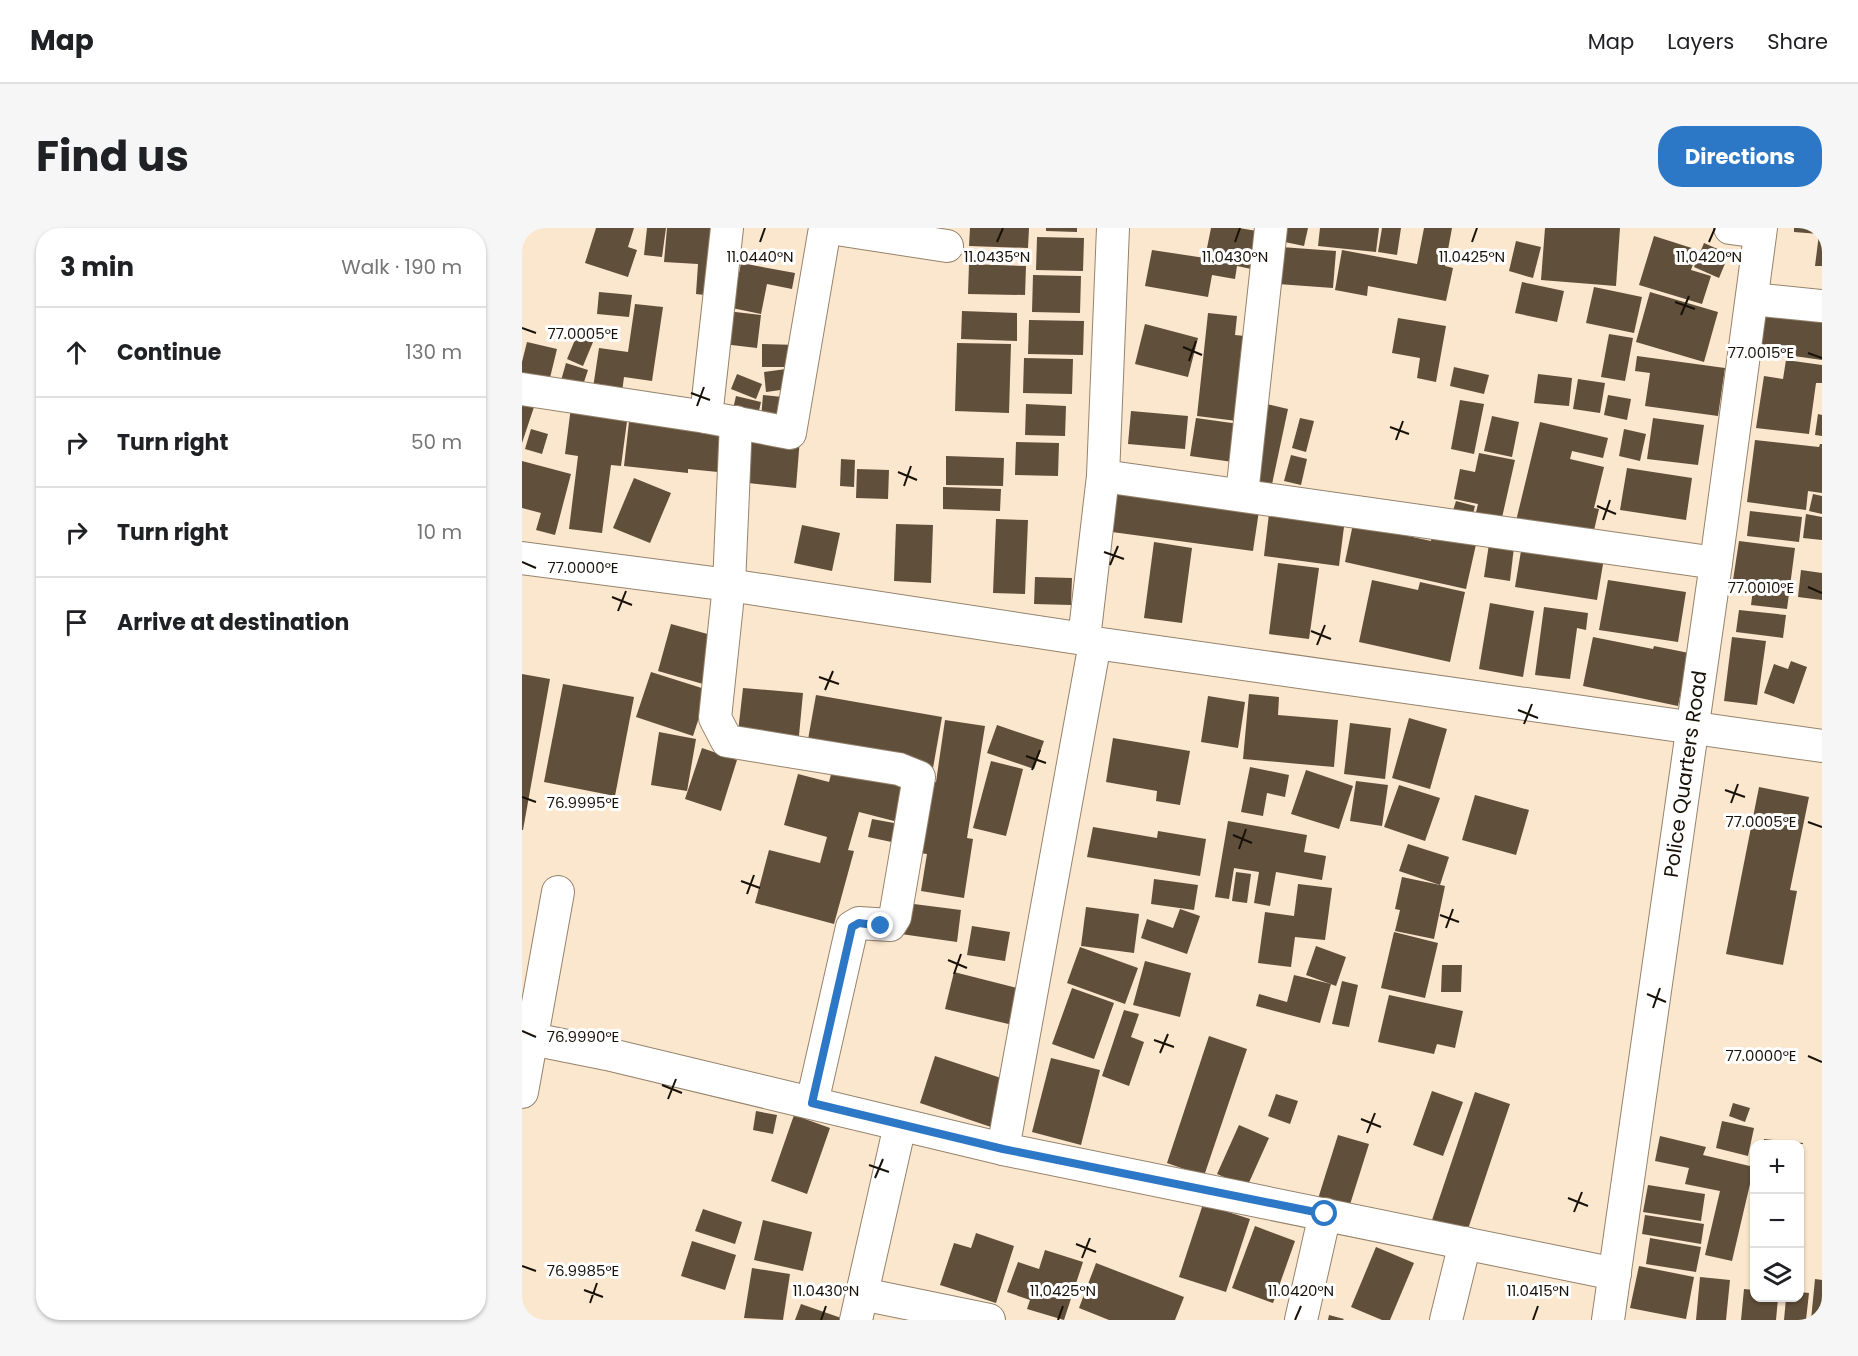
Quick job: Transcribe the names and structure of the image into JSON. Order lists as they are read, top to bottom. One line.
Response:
{"streets":{"street":["Police Quarters Road"]},"page":{"header":"Map","nav":["Map","Layers","Share"],"title":"Find us","buttons":"Directions","heading":["3 min","Walk · 190 m"],"list":[["Continue","130 m"],["Turn right","50 m"],["Turn right","10 m"],"Arrive at destination"],"map_buttons":["+","−"]},"coordinates":["11.0440°N","11.0435°N","11.0430°N","11.0425°N","11.0420°N","77.0005°E","77.0015°E","77.0000°E","77.0010°E","76.9995°E","76.9990°E","76.9985°E","11.0415°N"]}
